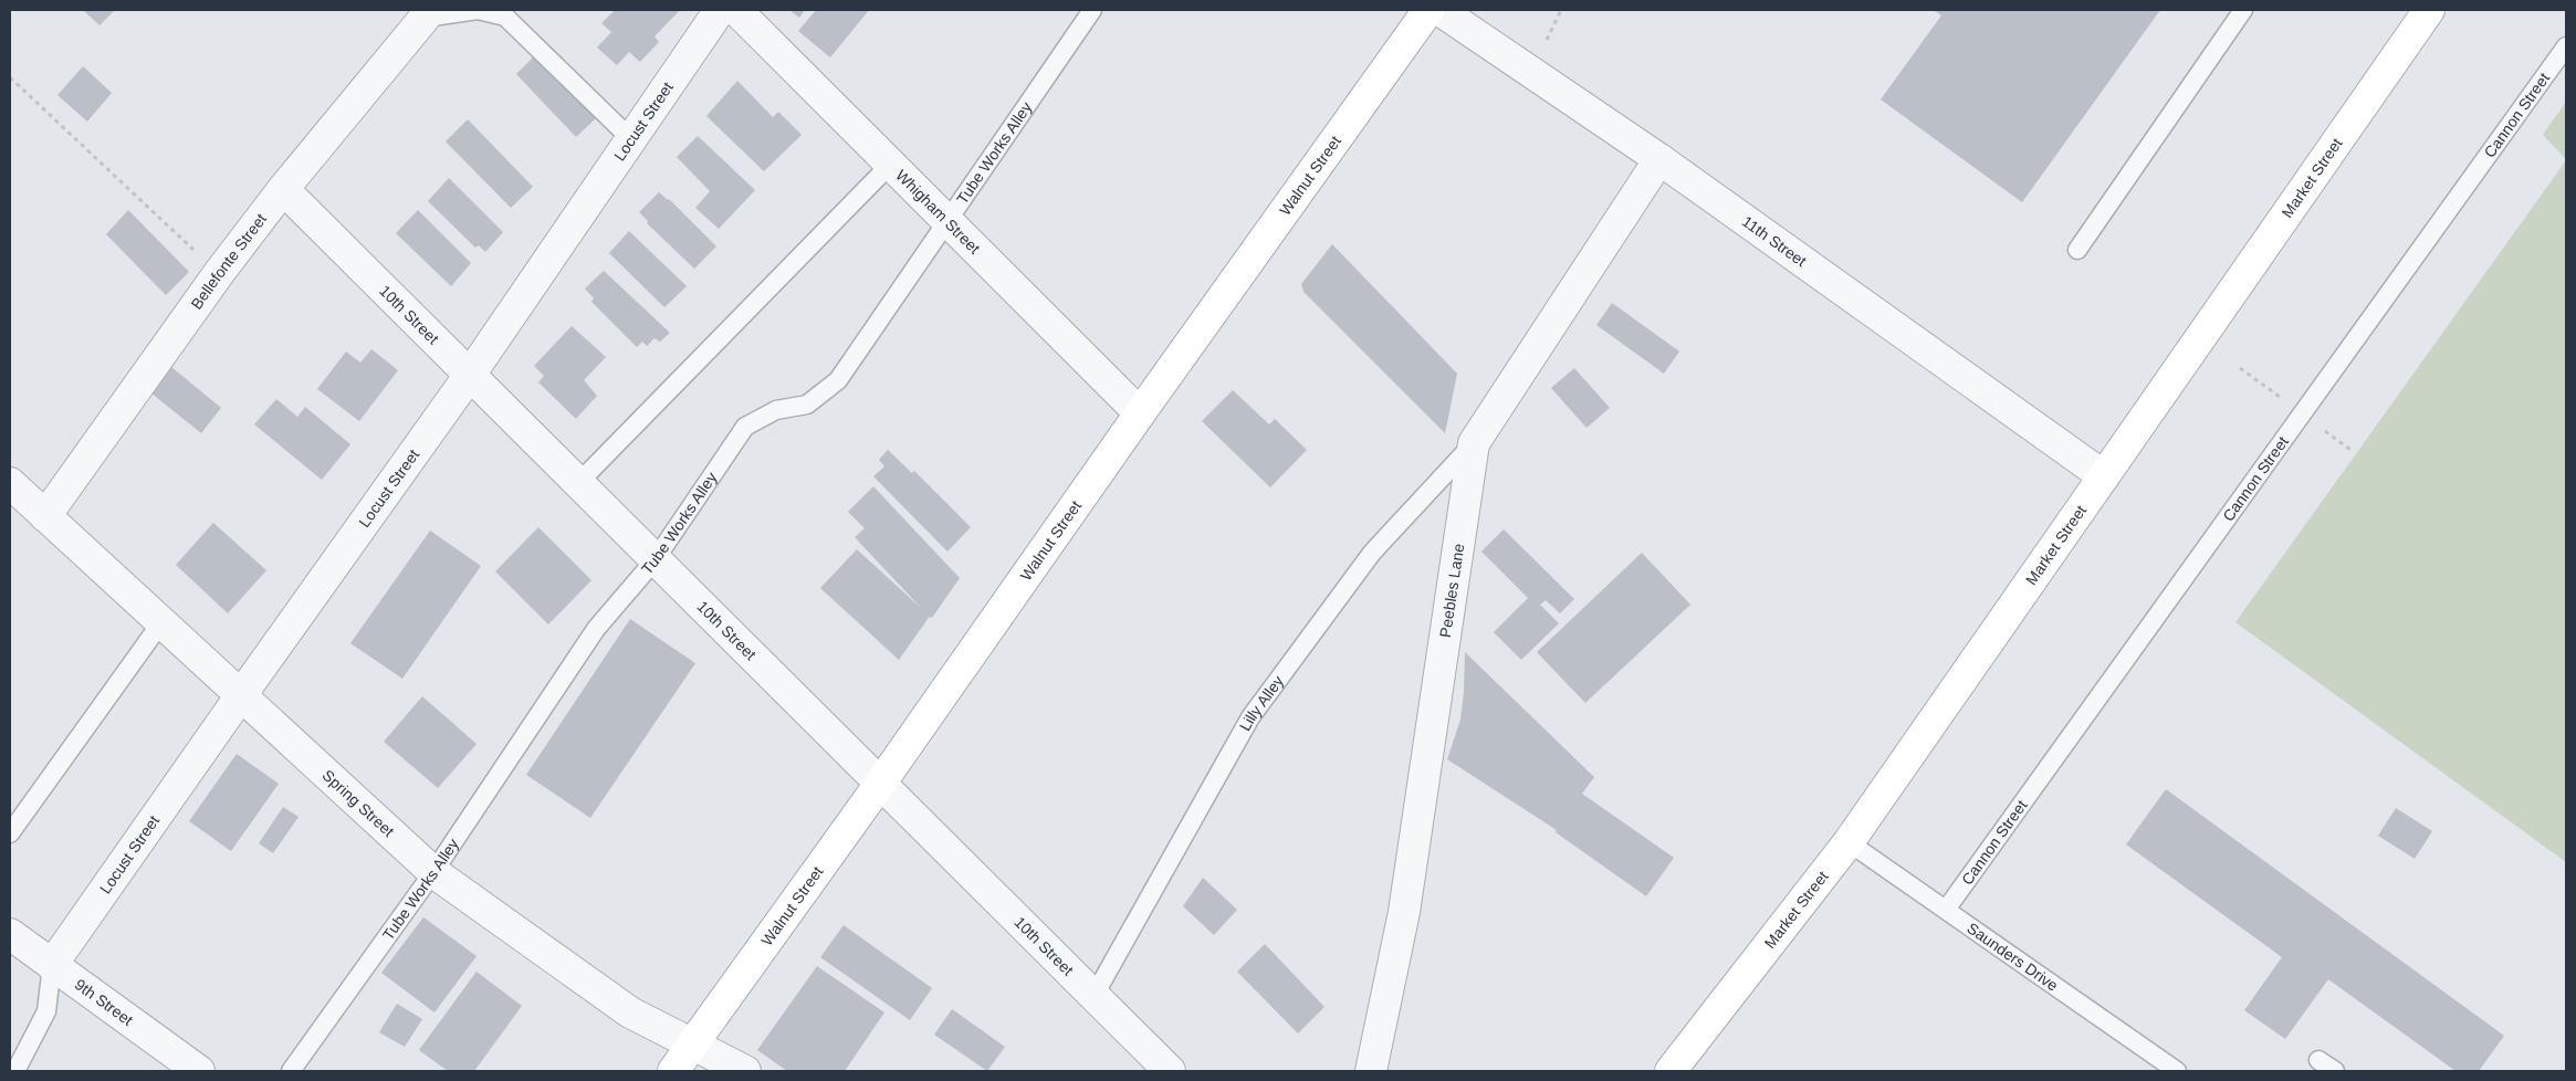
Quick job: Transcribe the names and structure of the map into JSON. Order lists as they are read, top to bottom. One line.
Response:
{"streets":{"main road":["Walnut Street","Market Street"],"street":["Locust Street","Whigham Street","11th Street","Bellefonte Street","10th Street","Peebles Lane","Spring Street","9th Street"],"lane":["Cannon Street","Tube Works Alley","Lilly Alley","Saunders Drive"]},"crossings":[["Cannon Street","Saunders Drive"],["Locust Street","10th Street"],["Locust Street","Spring Street"],["Locust Street","9th Street"],["Tube Works Alley","Whigham Street"],["Tube Works Alley","10th Street"],["Tube Works Alley","Spring Street"],["Walnut Street","Whigham Street"],["Walnut Street","10th Street"],["Walnut Street","Spring Street"],["Market Street","11th Street"],["Market Street","Saunders Drive"],["11th Street","Peebles Lane"],["Bellefonte Street","10th Street"],["Bellefonte Street","Spring Street"],["10th Street","Lilly Alley"],["Peebles Lane","Lilly Alley"]]}
